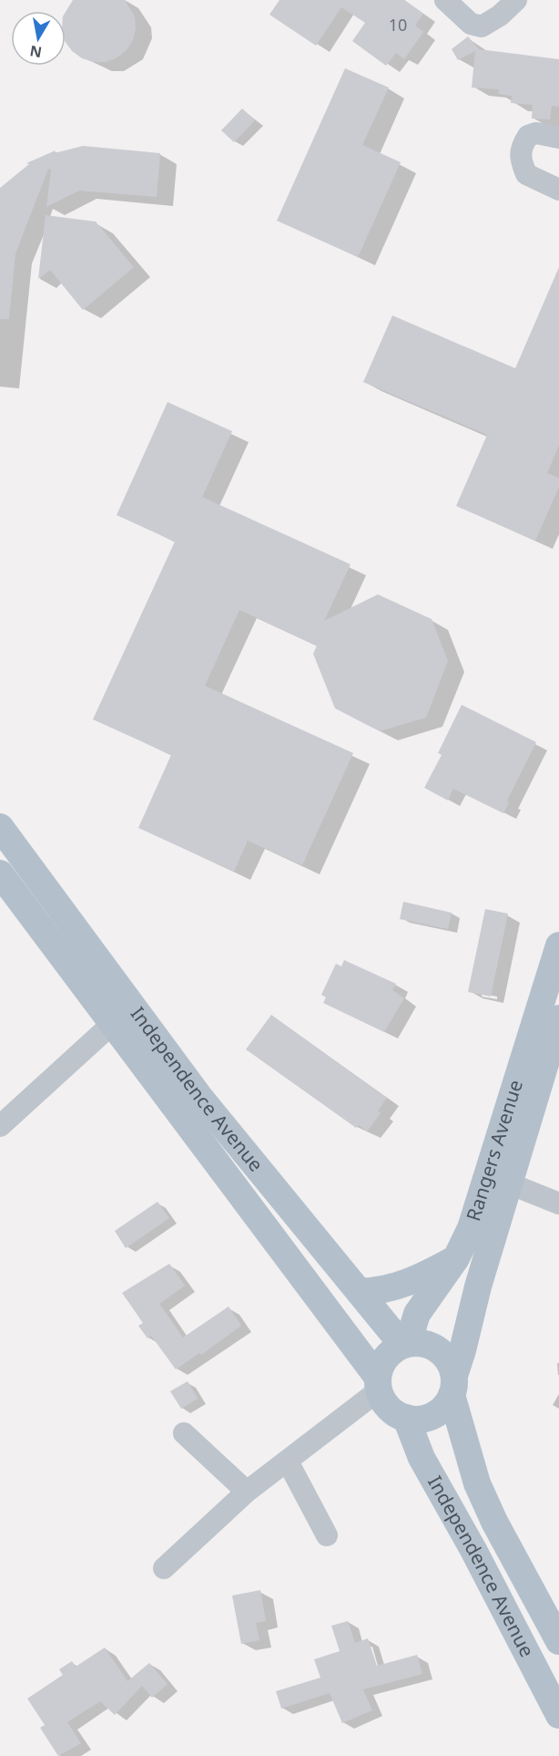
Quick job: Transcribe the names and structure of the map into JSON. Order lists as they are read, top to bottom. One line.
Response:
{"streets":{"main road":["Independence Avenue","Rangers Avenue"]},"crossings":[["Independence Avenue","Rangers Avenue"]],"house_numbers":["10"],"north":"bottom"}
